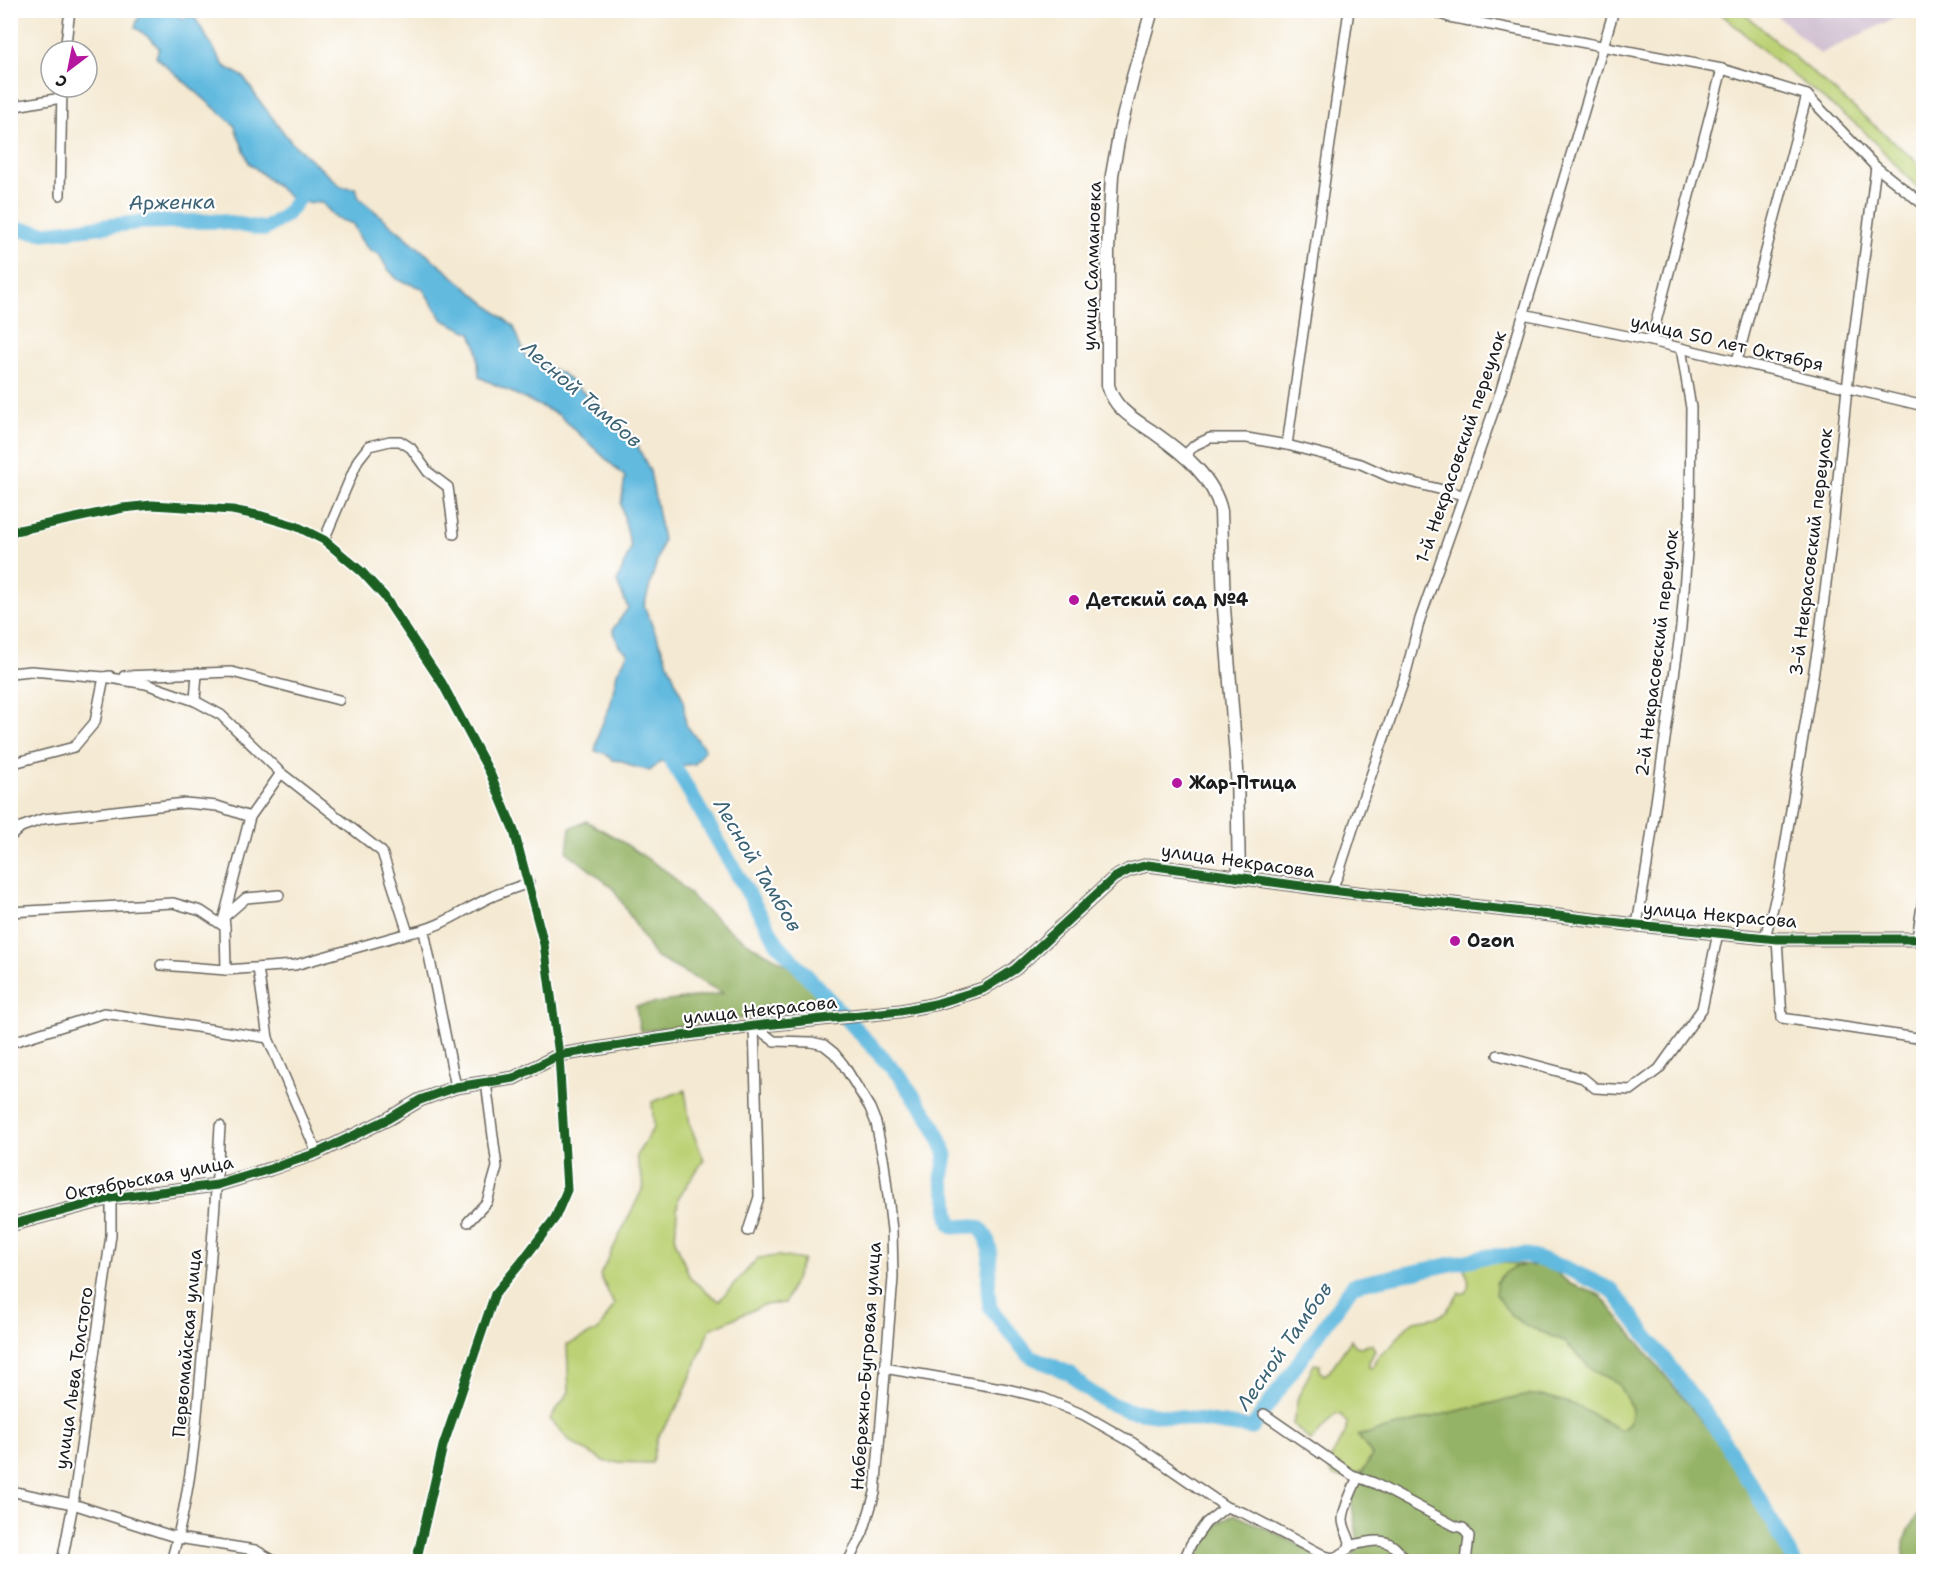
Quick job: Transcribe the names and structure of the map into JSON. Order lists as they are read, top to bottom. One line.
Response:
{"streets":{"street":["улица Салмановка","улица 50 лет Октября","1-й Некрасовский переулок","3-й Некрасовский переулок","2-й Некрасовский переулок","улица Некрасова","Октябрьская улица","Первомайская улица","Набережно-Бугровая улица","улица Льва Толстого"]},"crossings":[["улица Салмановка","улица Некрасова"],["улица 50 лет Октября","1-й Некрасовский переулок"],["улица 50 лет Октября","3-й Некрасовский переулок"],["улица 50 лет Октября","2-й Некрасовский переулок"],["1-й Некрасовский переулок","улица Некрасова"],["3-й Некрасовский переулок","улица Некрасова"],["2-й Некрасовский переулок","улица Некрасова"],["улица Некрасова","Октябрьская улица"],["улица Некрасова","Набережно-Бугровая улица"],["Октябрьская улица","Первомайская улица"],["Октябрьская улица","улица Льва Толстого"]],"water":["Арженка","Лесной Тамбов"],"places":["Детский сад №4","Жар-Птица","Ozon"],"north":"bottom left"}
